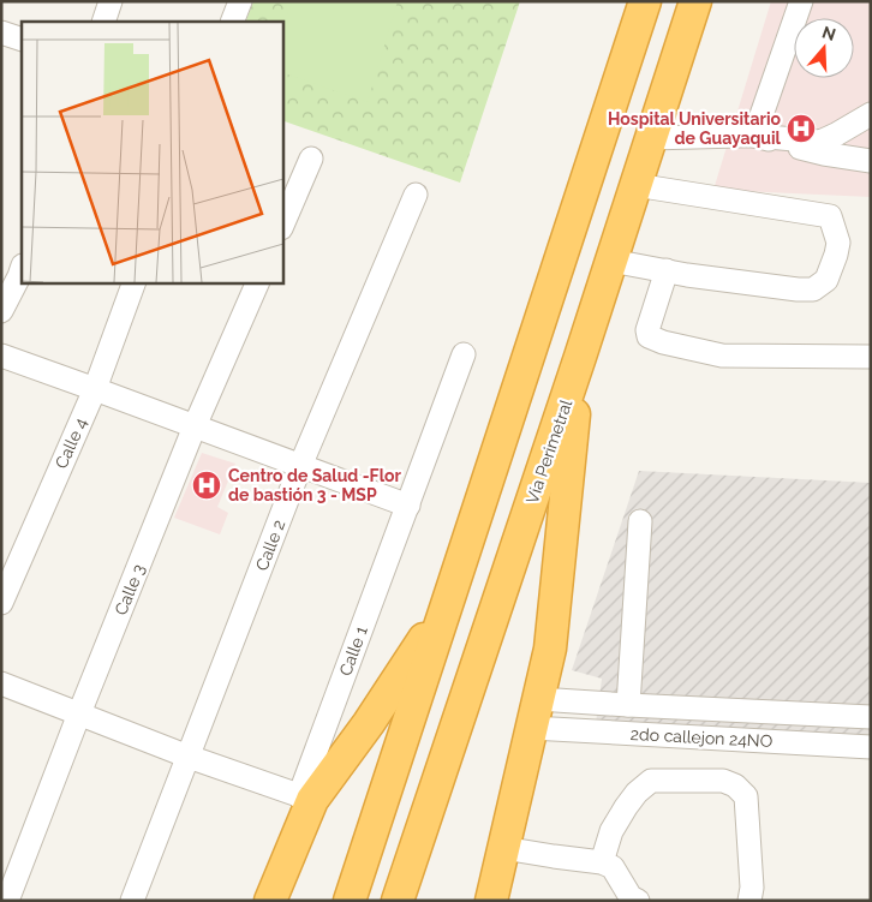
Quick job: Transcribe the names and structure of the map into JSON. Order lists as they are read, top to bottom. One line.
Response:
{"streets":{"highway":["Vía Perimetral"],"street":["Calle 4","Calle 2","Calle 3","Calle 1","2do callejon 24NO"]},"places":{"hospital":["Hospital Universitario de Guayaquil","Centro de Salud -Flor de bastión 3 - MSP"]},"north":"top"}
